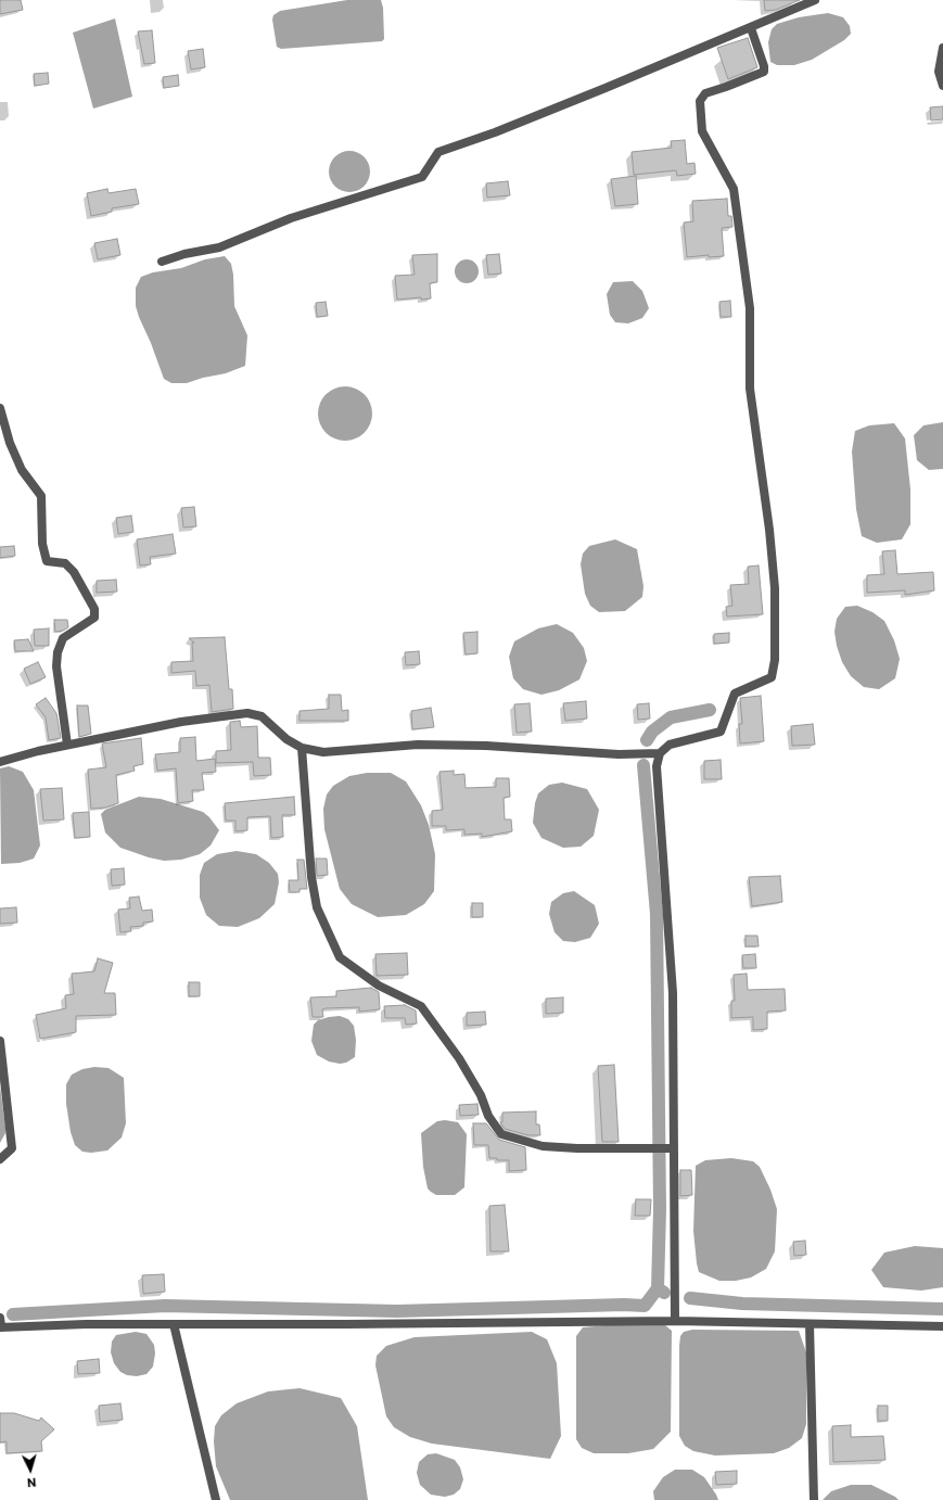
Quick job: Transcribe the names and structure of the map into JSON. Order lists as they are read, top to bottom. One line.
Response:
{"north":"bottom"}
